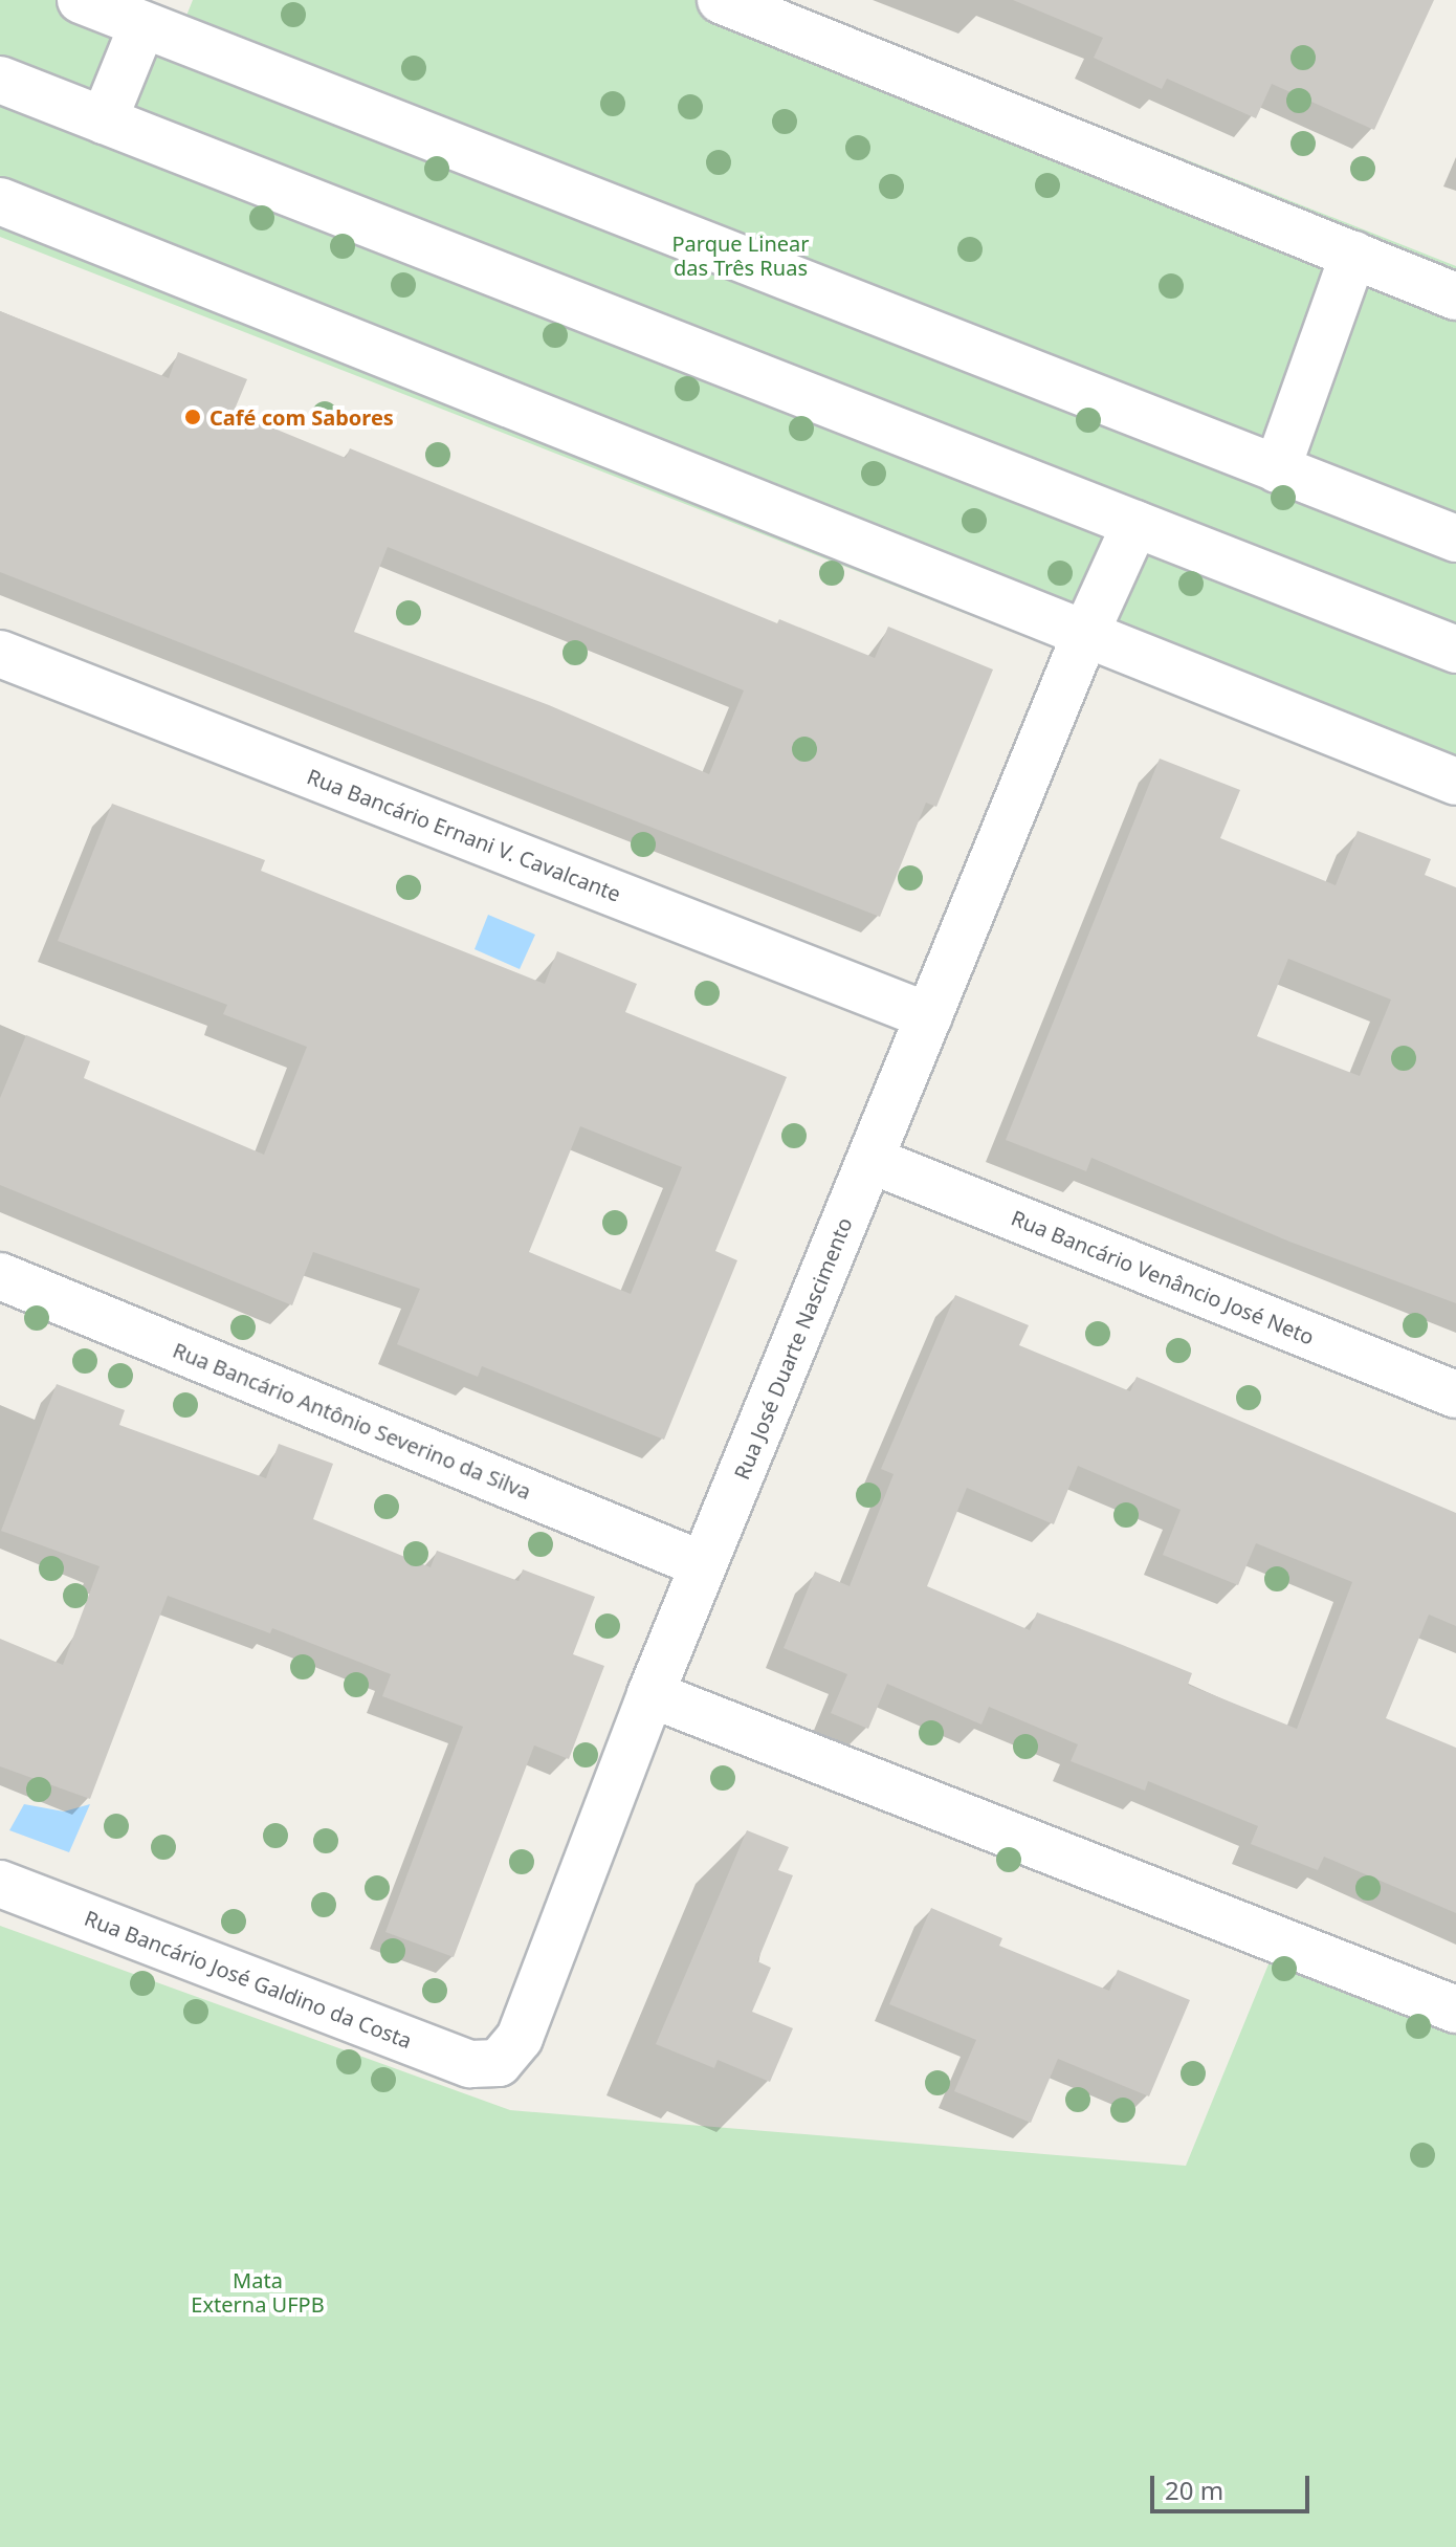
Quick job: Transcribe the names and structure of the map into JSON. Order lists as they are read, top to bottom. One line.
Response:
{"streets":{"street":["Rua Bancário Ernani V. Cavalcante","Rua Bancário Venâncio José Neto","Rua José Duarte Nascimento","Rua Bancário Antônio Severino da Silva","Rua Bancário José Galdino da Costa"]},"crossings":[["Rua Bancário Ernani V. Cavalcante","Rua José Duarte Nascimento"],["Rua Bancário Venâncio José Neto","Rua José Duarte Nascimento"],["Rua José Duarte Nascimento","Rua Bancário Antônio Severino da Silva"],["Rua José Duarte Nascimento","Rua Bancário José Galdino da Costa"]],"parks":["Parque Linear das Três Ruas","Mata Externa UFPB"],"places":["Café com Sabores"],"scale_bar":"20 m"}
